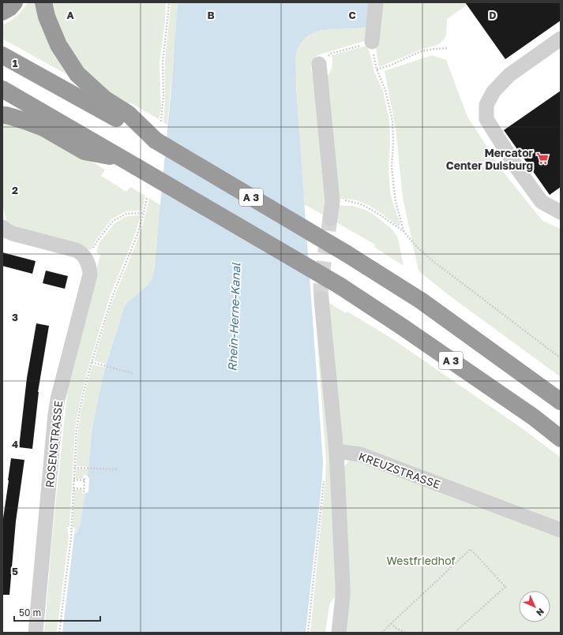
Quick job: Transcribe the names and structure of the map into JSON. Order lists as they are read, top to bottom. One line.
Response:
{"streets":{"highway":["A 3"],"street":["ROSENSTRASSE","KREUZSTRASSE"]},"water":["Rhein-Herne-Kanal"],"parks":["Westfriedhof"],"places":{"supermarket":["Mercator Center Duisburg"]},"scale_bar":"50 m","north":"bottom right","grid":{"columns":["A","B","C","D"],"rows":["1","2","3","4","5"]}}
